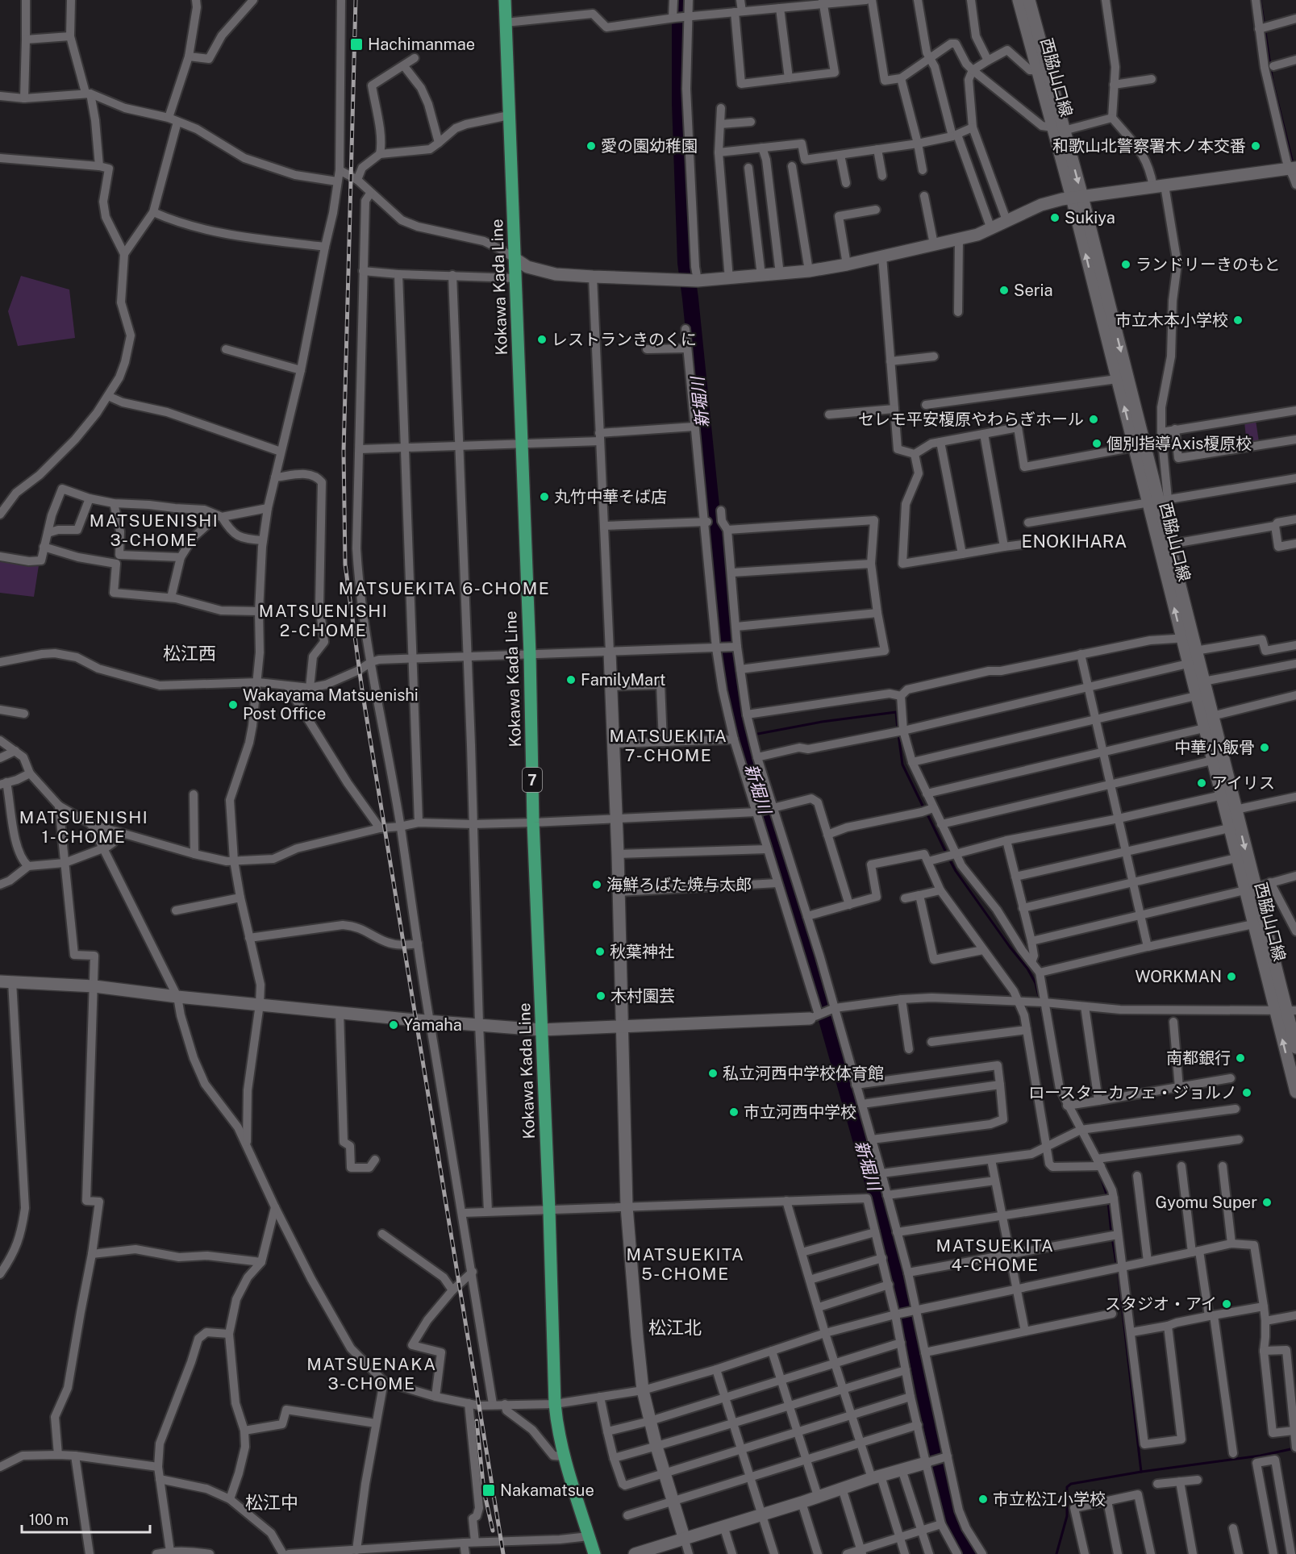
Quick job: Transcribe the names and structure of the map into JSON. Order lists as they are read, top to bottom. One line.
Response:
{"streets":{"main road":["Kokawa Kada Line","7"],"street":["西脇山口線"]},"districts":["MATSUENISHI 3-CHOME","ENOKIHARA","MATSUEKITA 6-CHOME","MATSUENISHI 2-CHOME","松江西","MATSUEKITA 7-CHOME","MATSUENISHI 1-CHOME","MATSUEKITA 4-CHOME","MATSUEKITA 5-CHOME","松江北","MATSUENAKA 3-CHOME","松江中"],"water":["新堀川"],"places":{"transit":["Hachimanmae","Nakamatsue"],"other":["愛の園幼稚園","和歌山北警察署木ノ本交番","Sukiya","ランドリーきのもと","Seria","市立木本小学校","レストランきのくに","セレモ平安榎原やわらぎホール","個別指導Axis榎原校","丸竹中華そば店","FamilyMart","Wakayama Matsuenishi Post Office","中華小飯骨","アイリス","海鮮ろばた焼与太郎","秋葉神社","WORKMAN","木村園芸","Yamaha","南都銀行","私立河西中学校体育館","ロースターカフェ・ジョルノ","市立河西中学校","Gyomu Super","スタジオ・アイ","市立松江小学校"]},"scale_bar":"100 m"}
